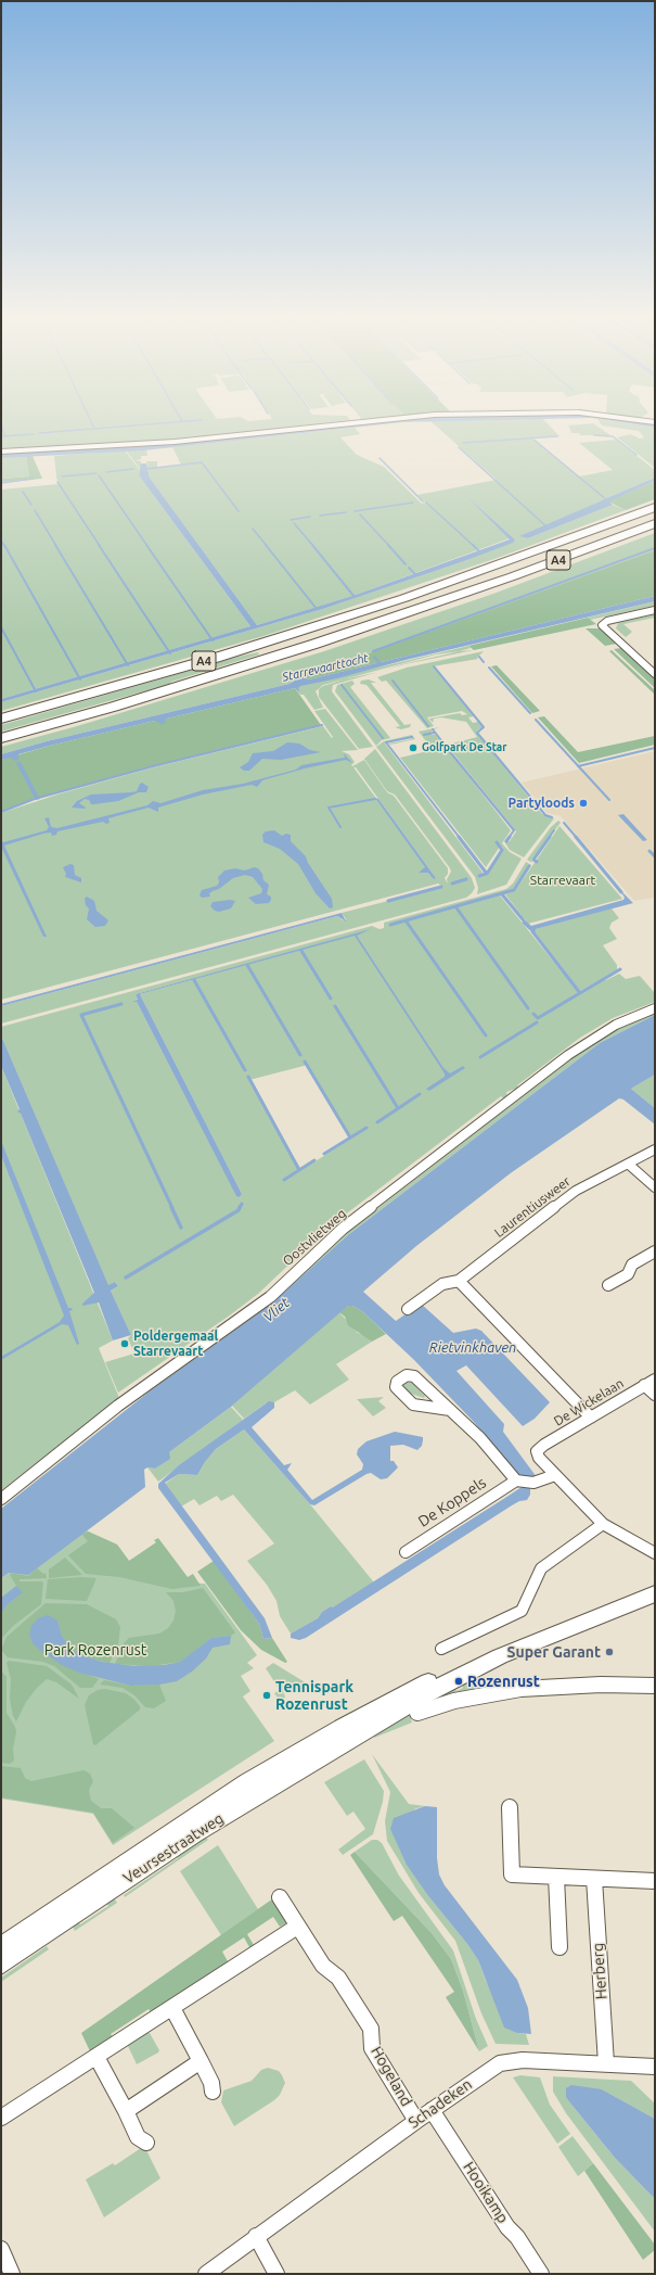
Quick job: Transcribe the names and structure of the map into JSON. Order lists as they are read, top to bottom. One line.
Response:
{"streets":{"highway":["A4"],"street":["Laurentiusweer","Oostvlietweg","De Wickelaan","De Koppels","Veursestraatweg","Herberg","Hogeland","Schadeken","Hooikamp"]},"crossings":[["Herberg","Schadeken"],["Hogeland","Schadeken"],["Schadeken","Hooikamp"]],"water":["Starrevaarttocht","Vliet","Rietvinkhaven"],"parks":["Starrevaart","Park Rozenrust"],"places":["Golfpark De Star","Partyloods","Poldergemaal Starrevaart","Super Garant","Rozenrust","Tennispark Rozenrust"]}
